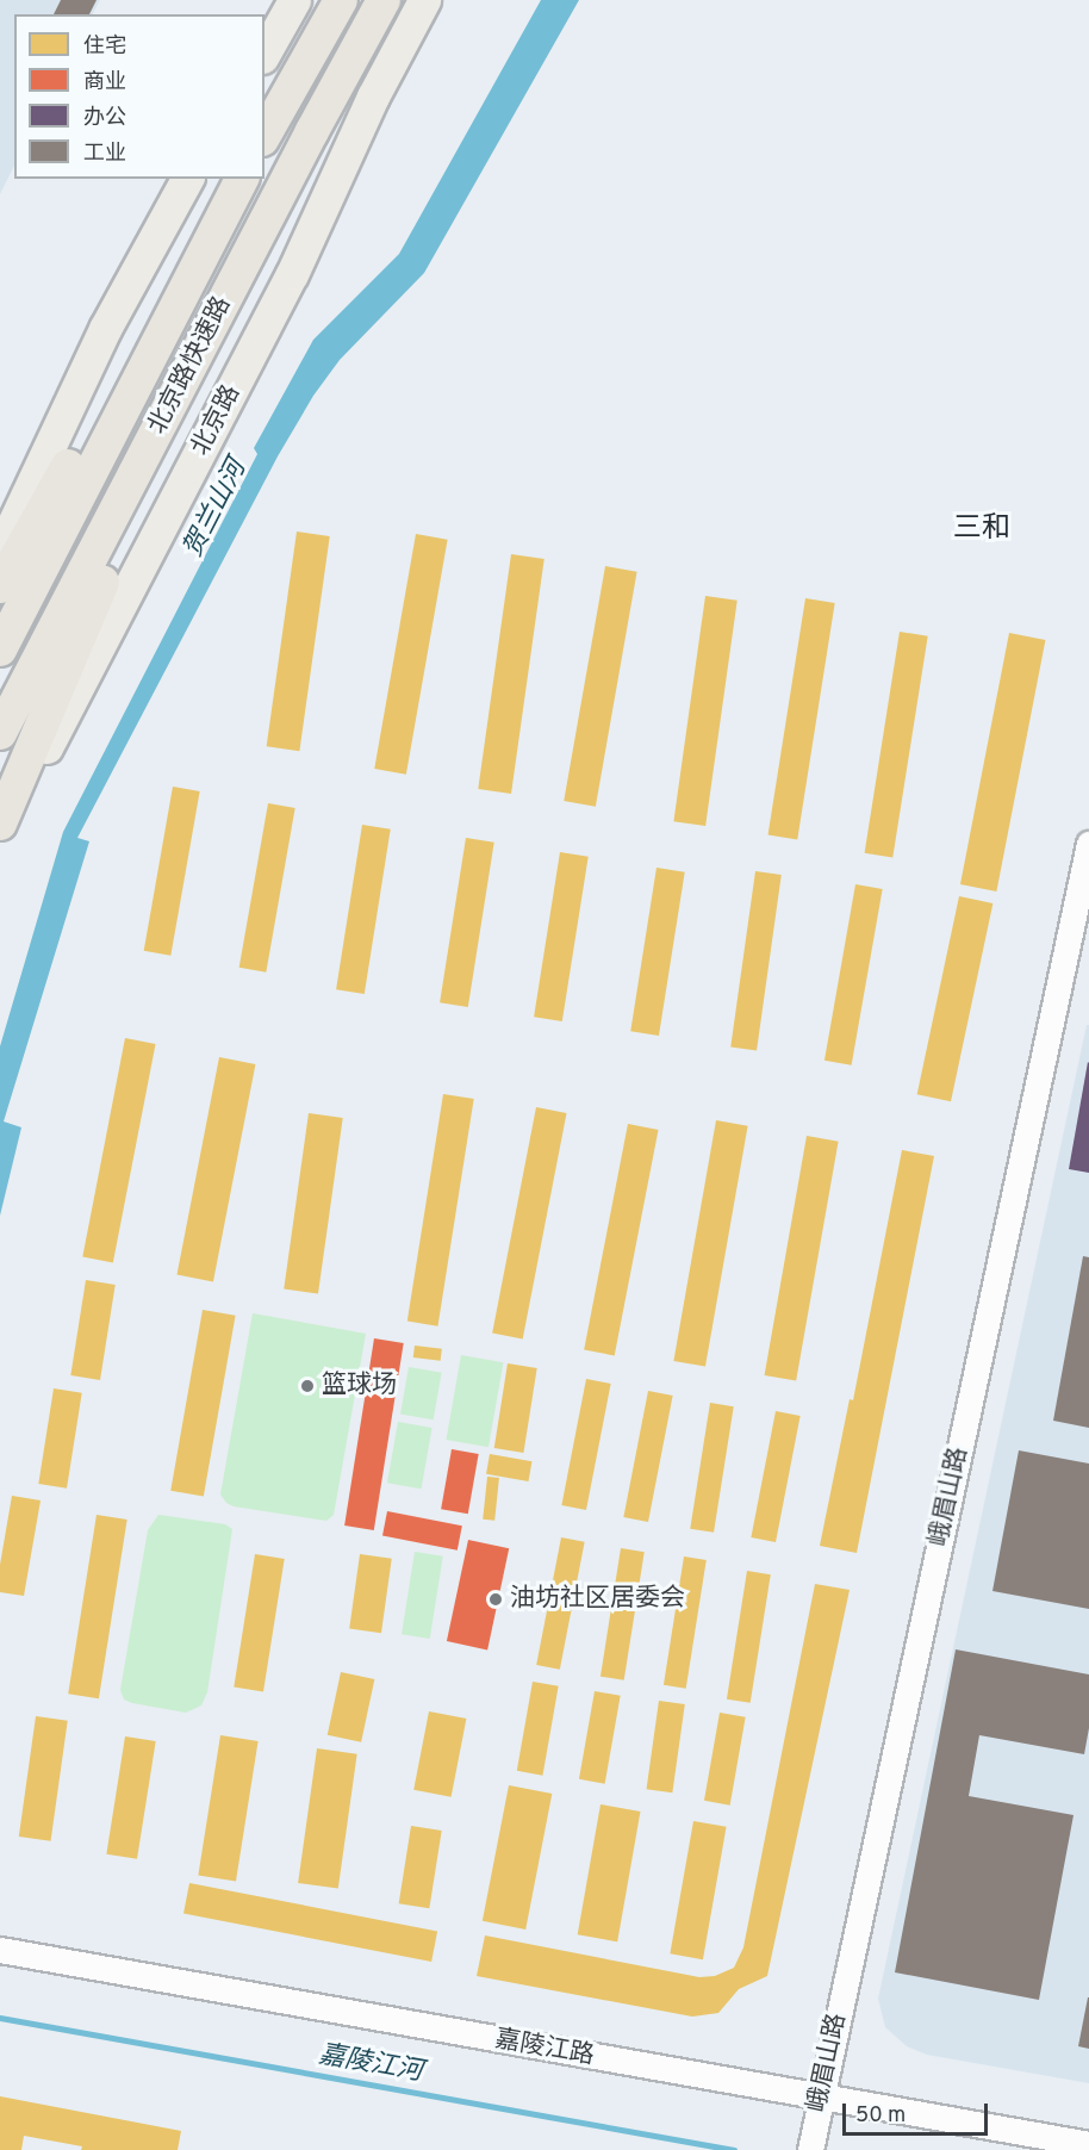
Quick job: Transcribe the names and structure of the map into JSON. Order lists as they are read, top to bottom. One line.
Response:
{"streets":{"highway":["北京路快速路"],"main road":["北京路"],"street":["峨眉山路","嘉陵江路"]},"crossings":[["峨眉山路","嘉陵江路"]],"districts":["三和"],"water":["贺兰山河","嘉陵江河"],"places":["篮球场","油坊社区居委会"],"legend":["住宅","商业","办公","工业"],"scale_bar":"50 m"}
